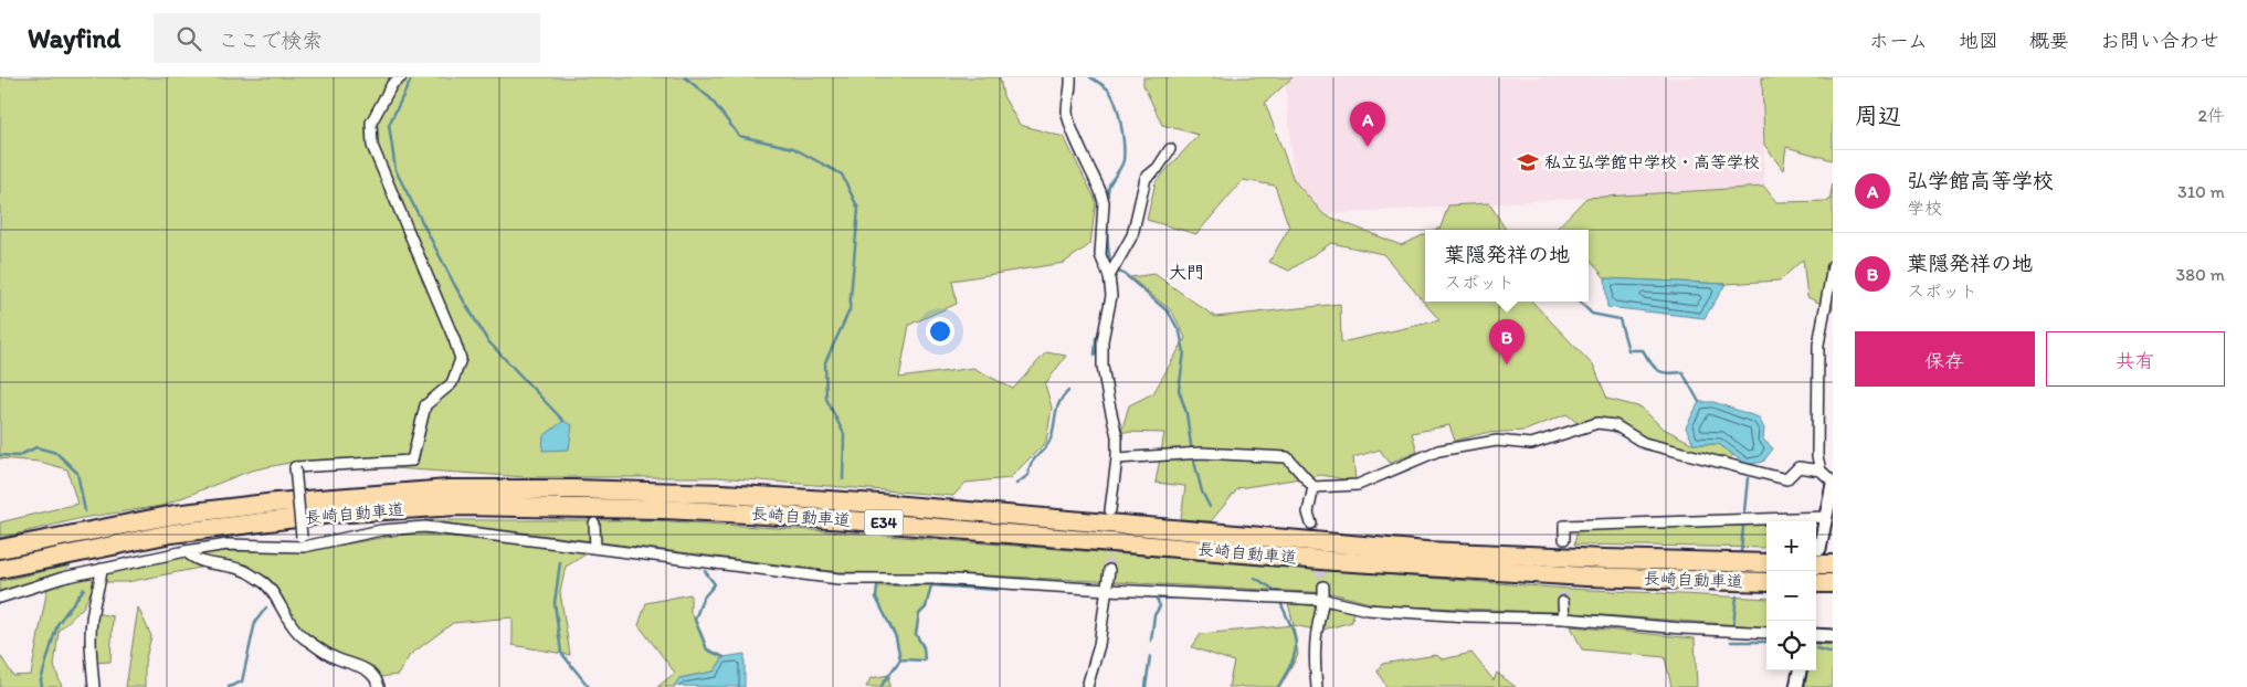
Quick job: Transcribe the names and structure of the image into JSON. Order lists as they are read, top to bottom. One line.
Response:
{"streets":{"highway":["長崎自動車道","E34"]},"districts":["大門"],"places":{"school or university":["私立弘学館中学校・高等学校"]},"page":{"header":"Wayfind","search":"ここで検索","nav":["ホーム","地図","概要","お問い合わせ"],"heading":["周辺","2件"],"pins":["A","B"],"list":[{"mark":"A","name":"弘学館高等学校","note":"学校","value":"310 m"},{"mark":"B","name":"葉隠発祥の地","note":"スポット","value":"380 m"}],"popup":["葉隠発祥の地","スポット"],"buttons":["保存","共有"],"map_buttons":["+","−"]}}
